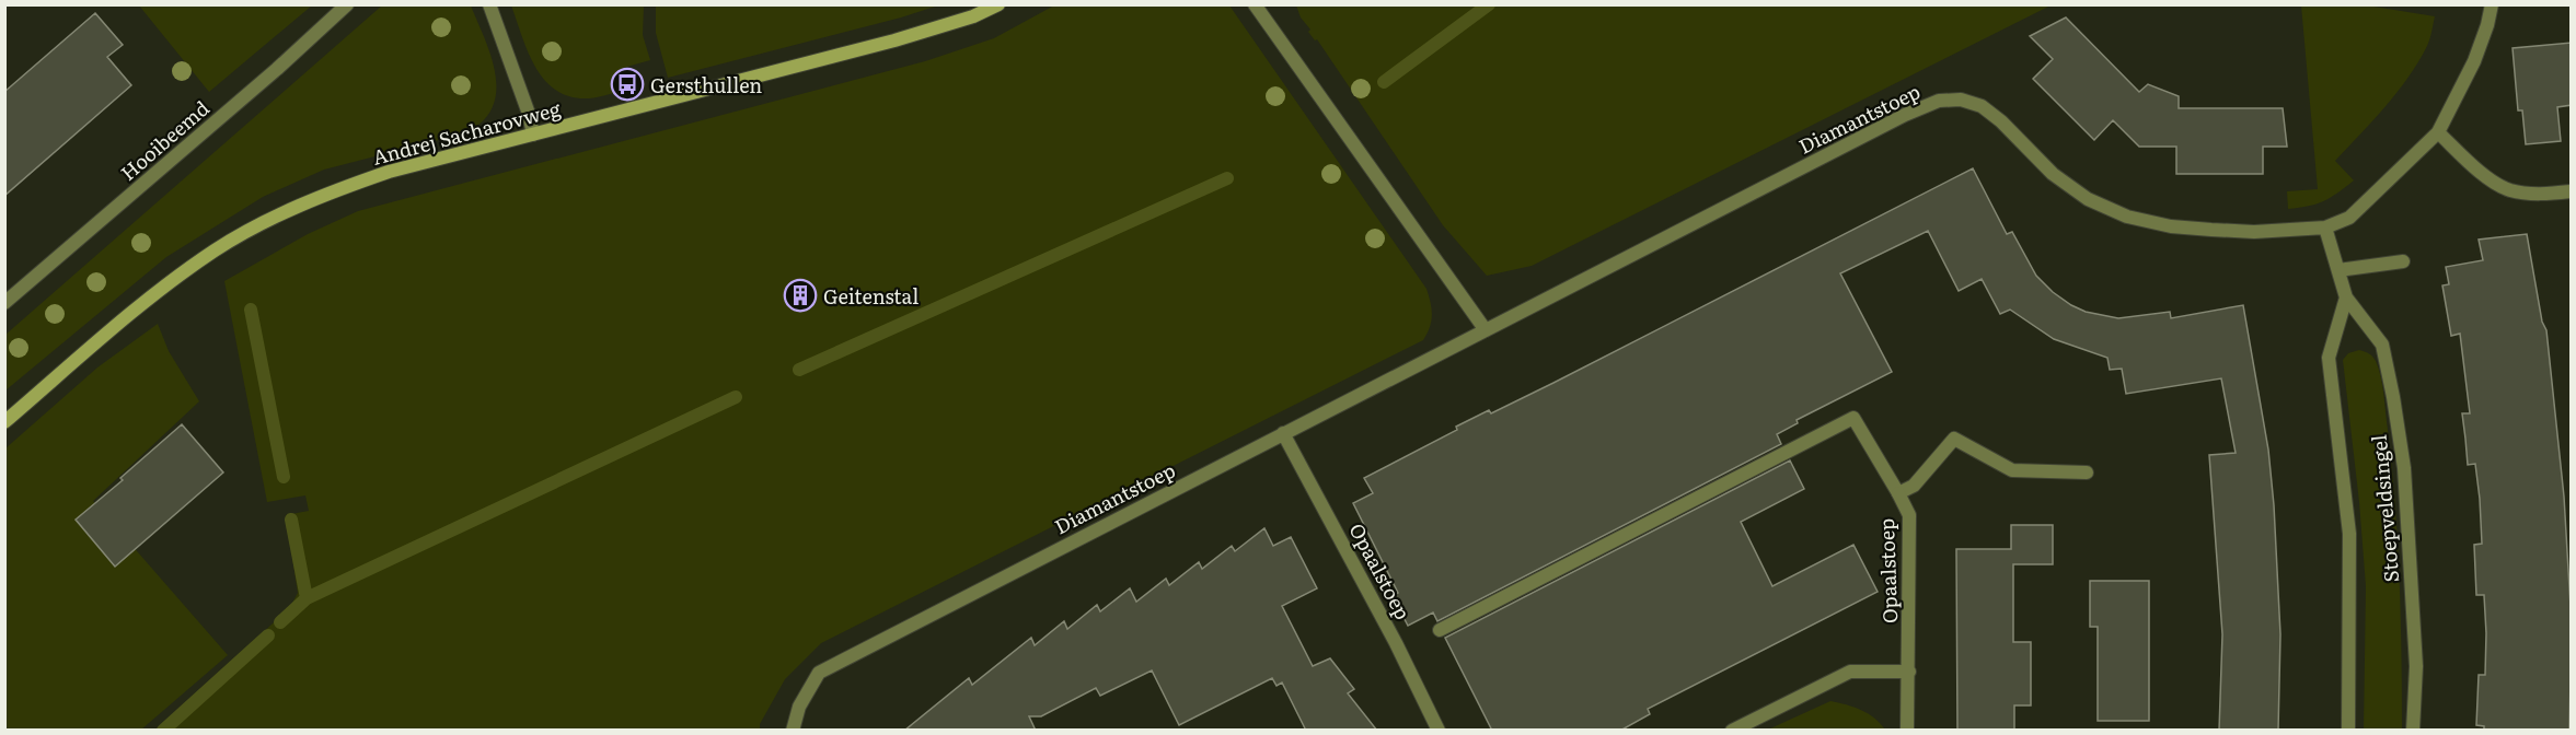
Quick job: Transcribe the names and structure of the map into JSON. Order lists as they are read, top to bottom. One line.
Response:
{"streets":{"street":["Diamantstoep","Andrej Sacharovweg","Hooibeemd","Stoepveldsingel","Opaalstoep"]},"crossings":[["Diamantstoep","Stoepveldsingel"],["Diamantstoep","Opaalstoep"]],"places":{"bus stop":["Gersthullen"],"building":["Geitenstal"]}}
